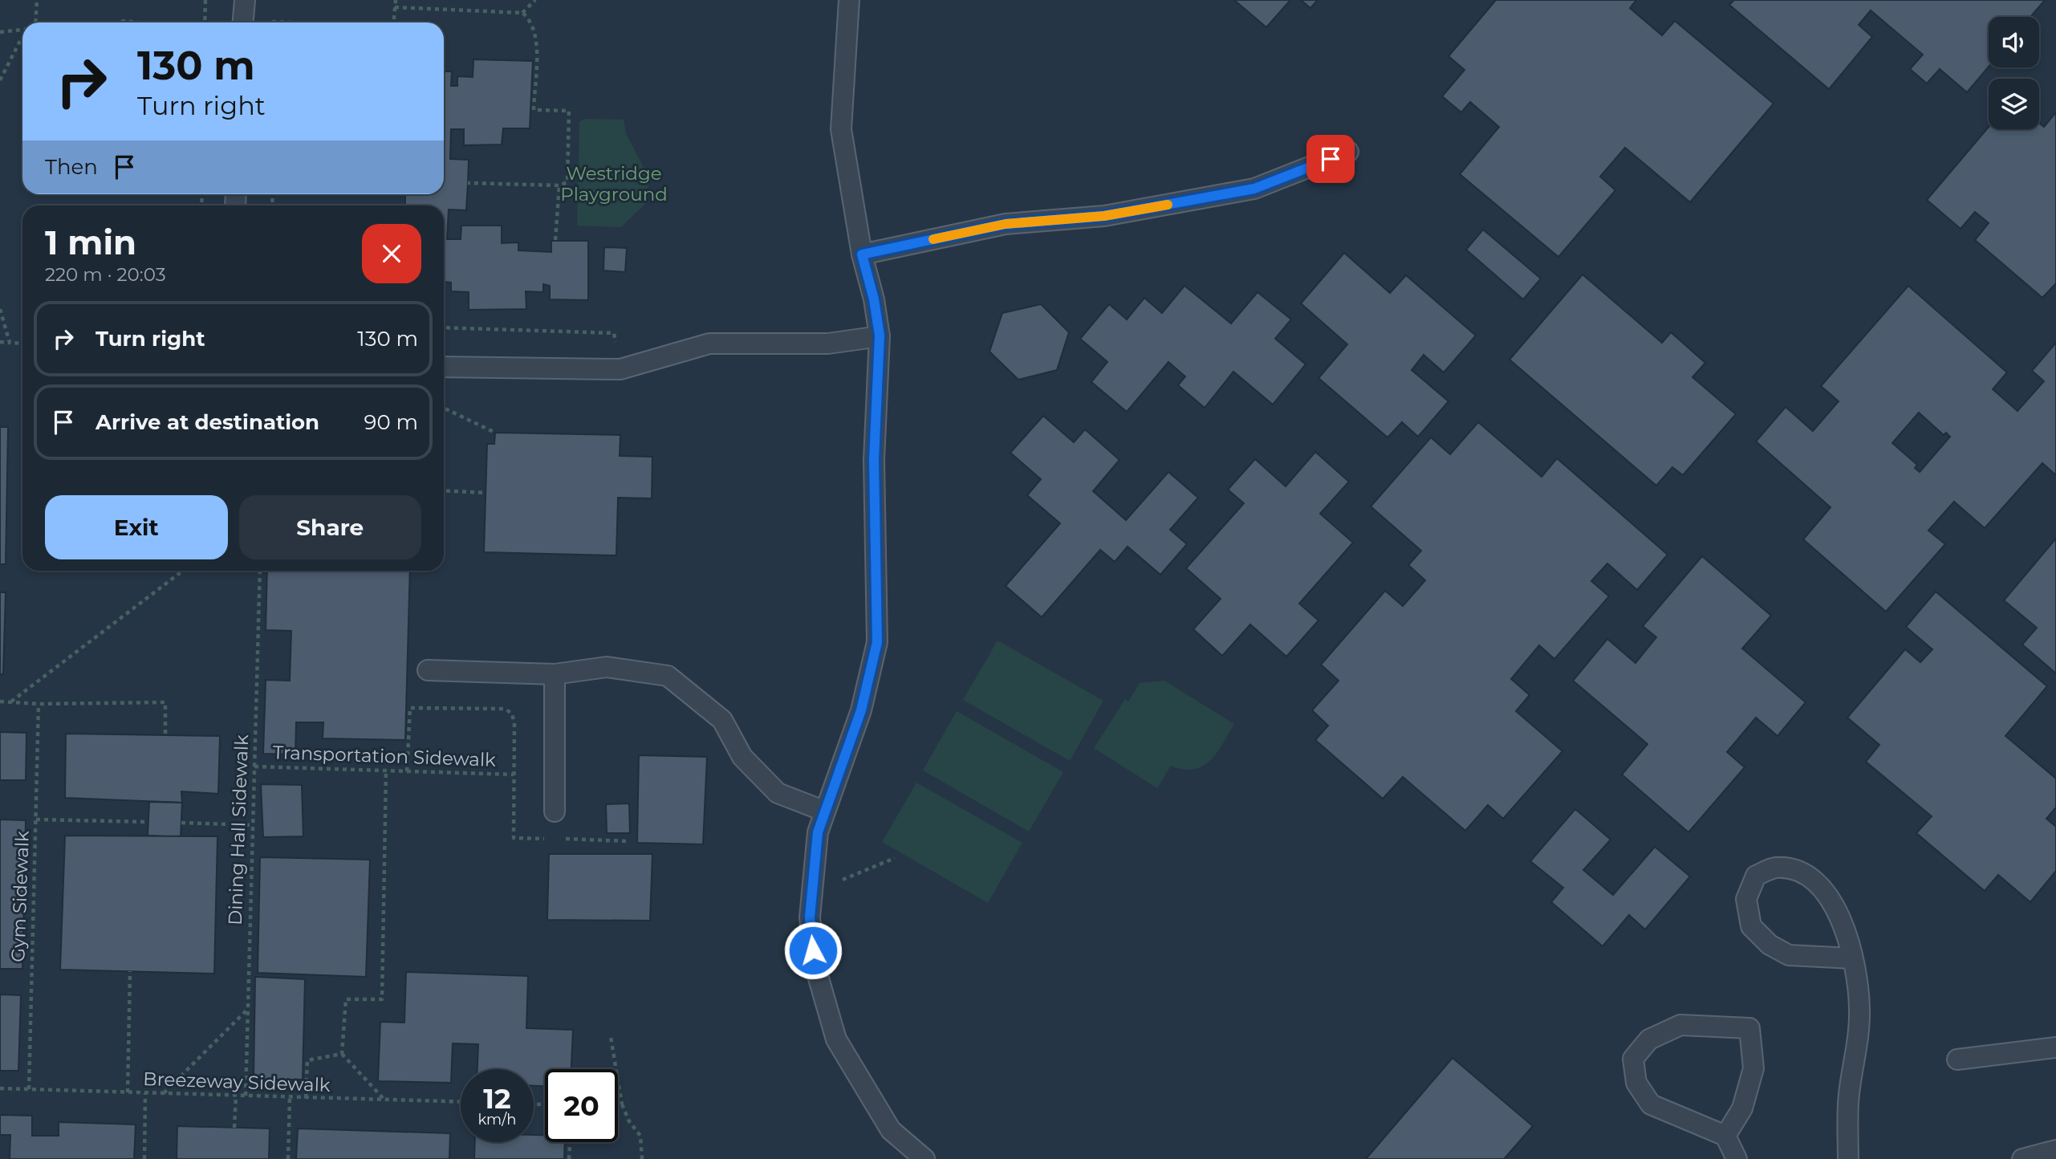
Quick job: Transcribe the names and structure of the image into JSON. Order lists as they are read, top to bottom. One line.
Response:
{"streets":{"path":["Transportation Sidewalk","Dining Hall Sidewalk","Gym Sidewalk","Breezeway Sidewalk"]},"crossings":[["Transportation Sidewalk","Dining Hall Sidewalk"],["Dining Hall Sidewalk","Breezeway Sidewalk"],["Gym Sidewalk","Breezeway Sidewalk"]],"parks":["Westridge Playground"],"page":{"turn":["130 m","Turn right"],"then":"Then","heading":["1 min","220 m · 20:03"],"list":[{"name":"Turn right","value":"130 m"},{"name":"Arrive at destination","value":"90 m"}],"buttons":["Exit","Share"],"speed":"12 km/h","limit":"20"}}
